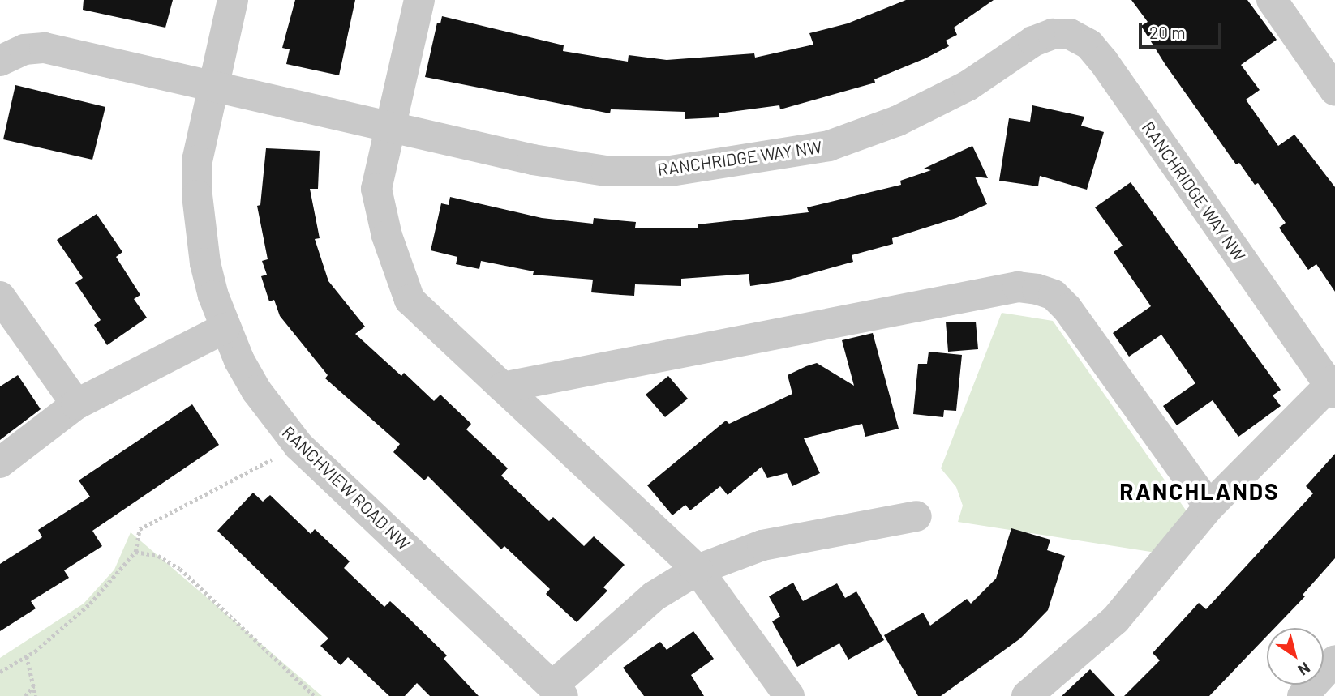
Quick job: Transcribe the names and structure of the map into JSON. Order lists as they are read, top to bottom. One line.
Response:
{"streets":{"street":["RANCHRIDGE WAY NW","RANCHVIEW ROAD NW"]},"crossings":[["RANCHRIDGE WAY NW","RANCHVIEW ROAD NW"]],"districts":["RANCHLANDS"],"scale_bar":"20 m","north":"bottom right"}
